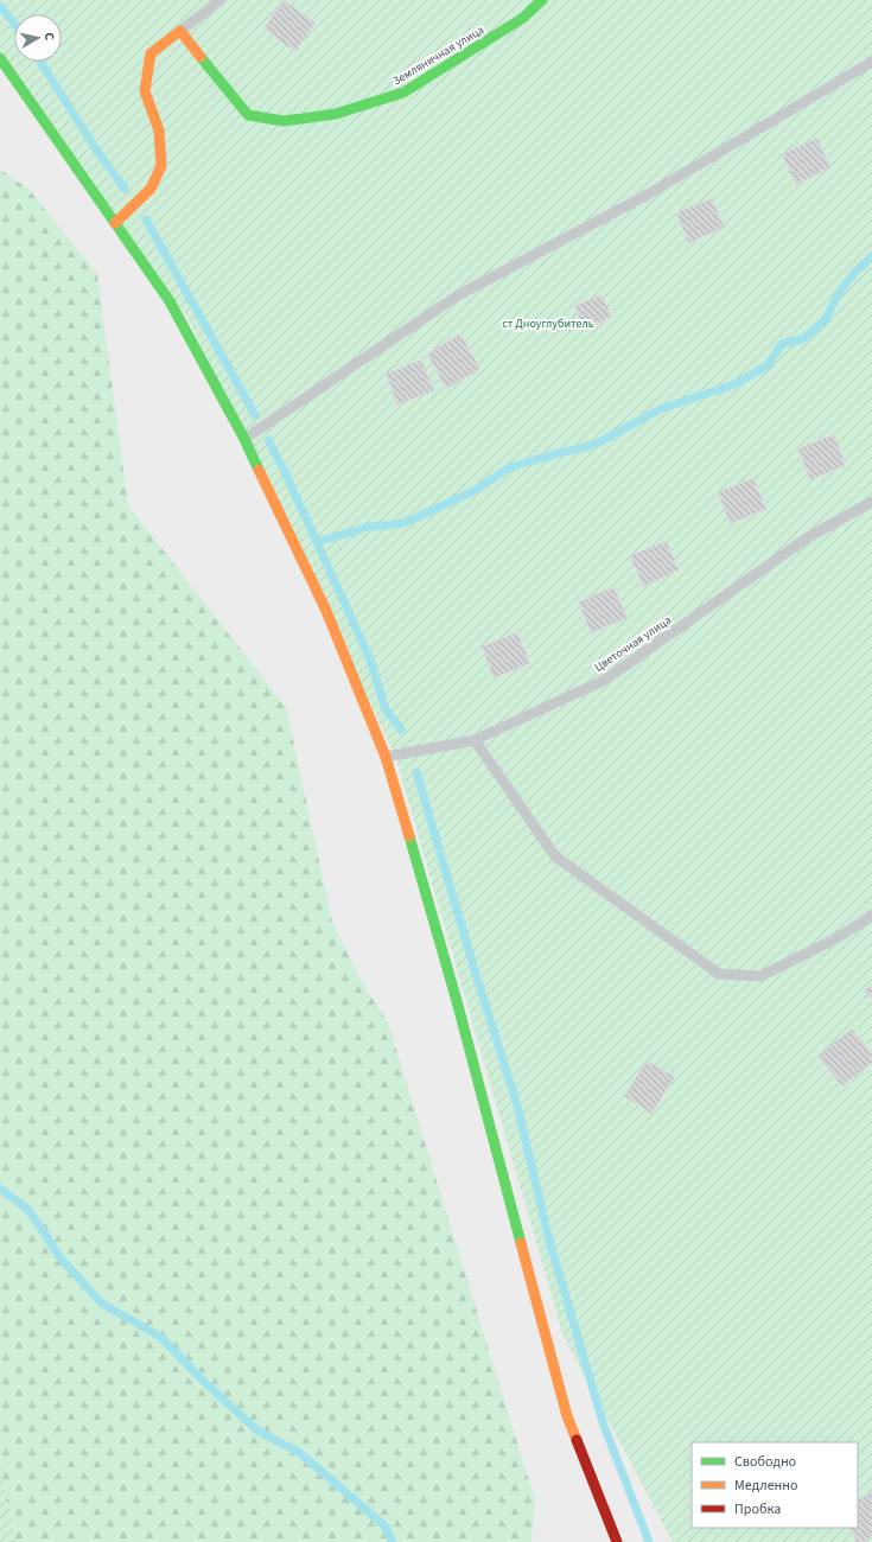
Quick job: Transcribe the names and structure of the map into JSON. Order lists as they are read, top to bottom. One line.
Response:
{"streets":{"street":["Земляничная улица"],"lane":["Цветочная улица"]},"parks":["ст Дноуглубитель"],"legend":["Свободно","Медленно","Пробка"],"north":"right"}
